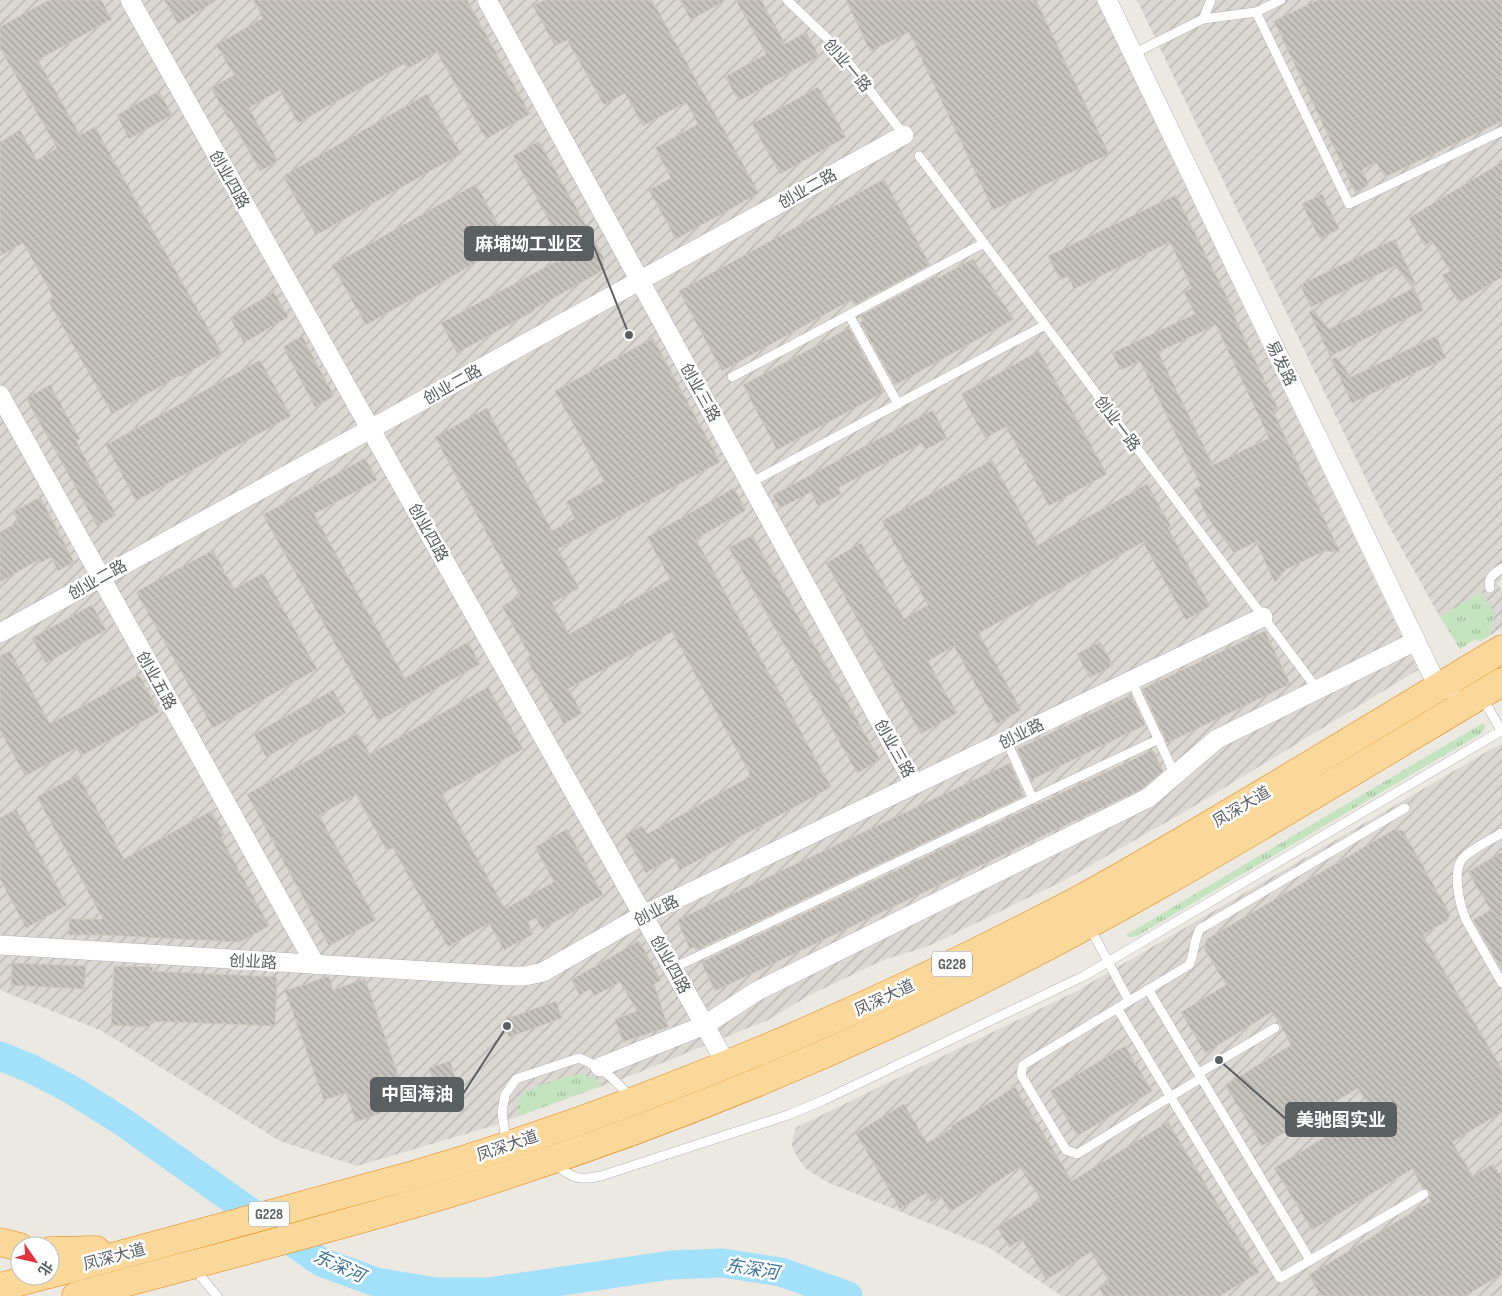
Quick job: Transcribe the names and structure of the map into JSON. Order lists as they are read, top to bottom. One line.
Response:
{"streets":{"highway":["凤深大道","G228"],"street":["创业四路","创业二路","易发路","创业三路","创业五路","创业路"],"lane":["创业一路"]},"crossings":[["创业一路","创业二路"],["创业一路","创业路"],["创业四路","创业二路"],["创业四路","创业路"],["创业四路","凤深大道"],["创业二路","创业三路"],["创业二路","创业五路"],["易发路","凤深大道"],["创业三路","创业路"],["创业五路","创业路"],["凤深大道","G228"]],"water":["东深河"],"places":["麻埔坳工业区","中国海油","美驰图实业"],"north":"bottom right"}
